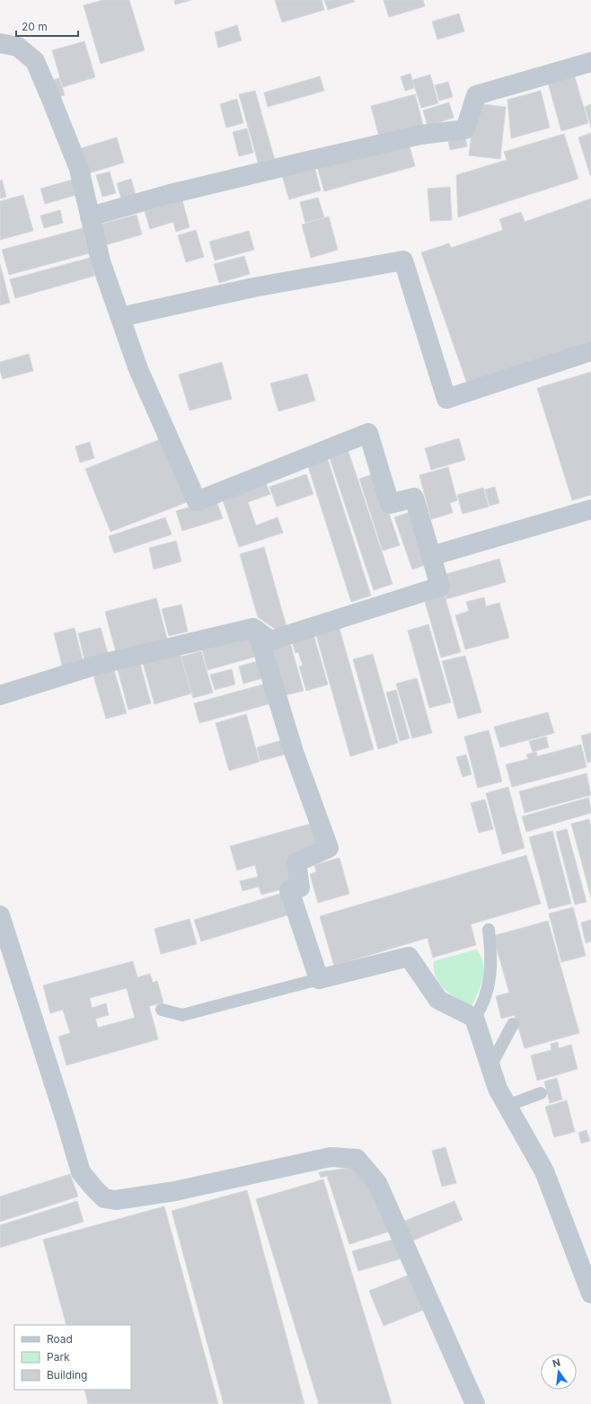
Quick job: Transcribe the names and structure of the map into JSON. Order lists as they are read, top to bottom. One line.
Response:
{"legend":["Road","Park","Building"],"scale_bar":"20 m","north":"top"}
